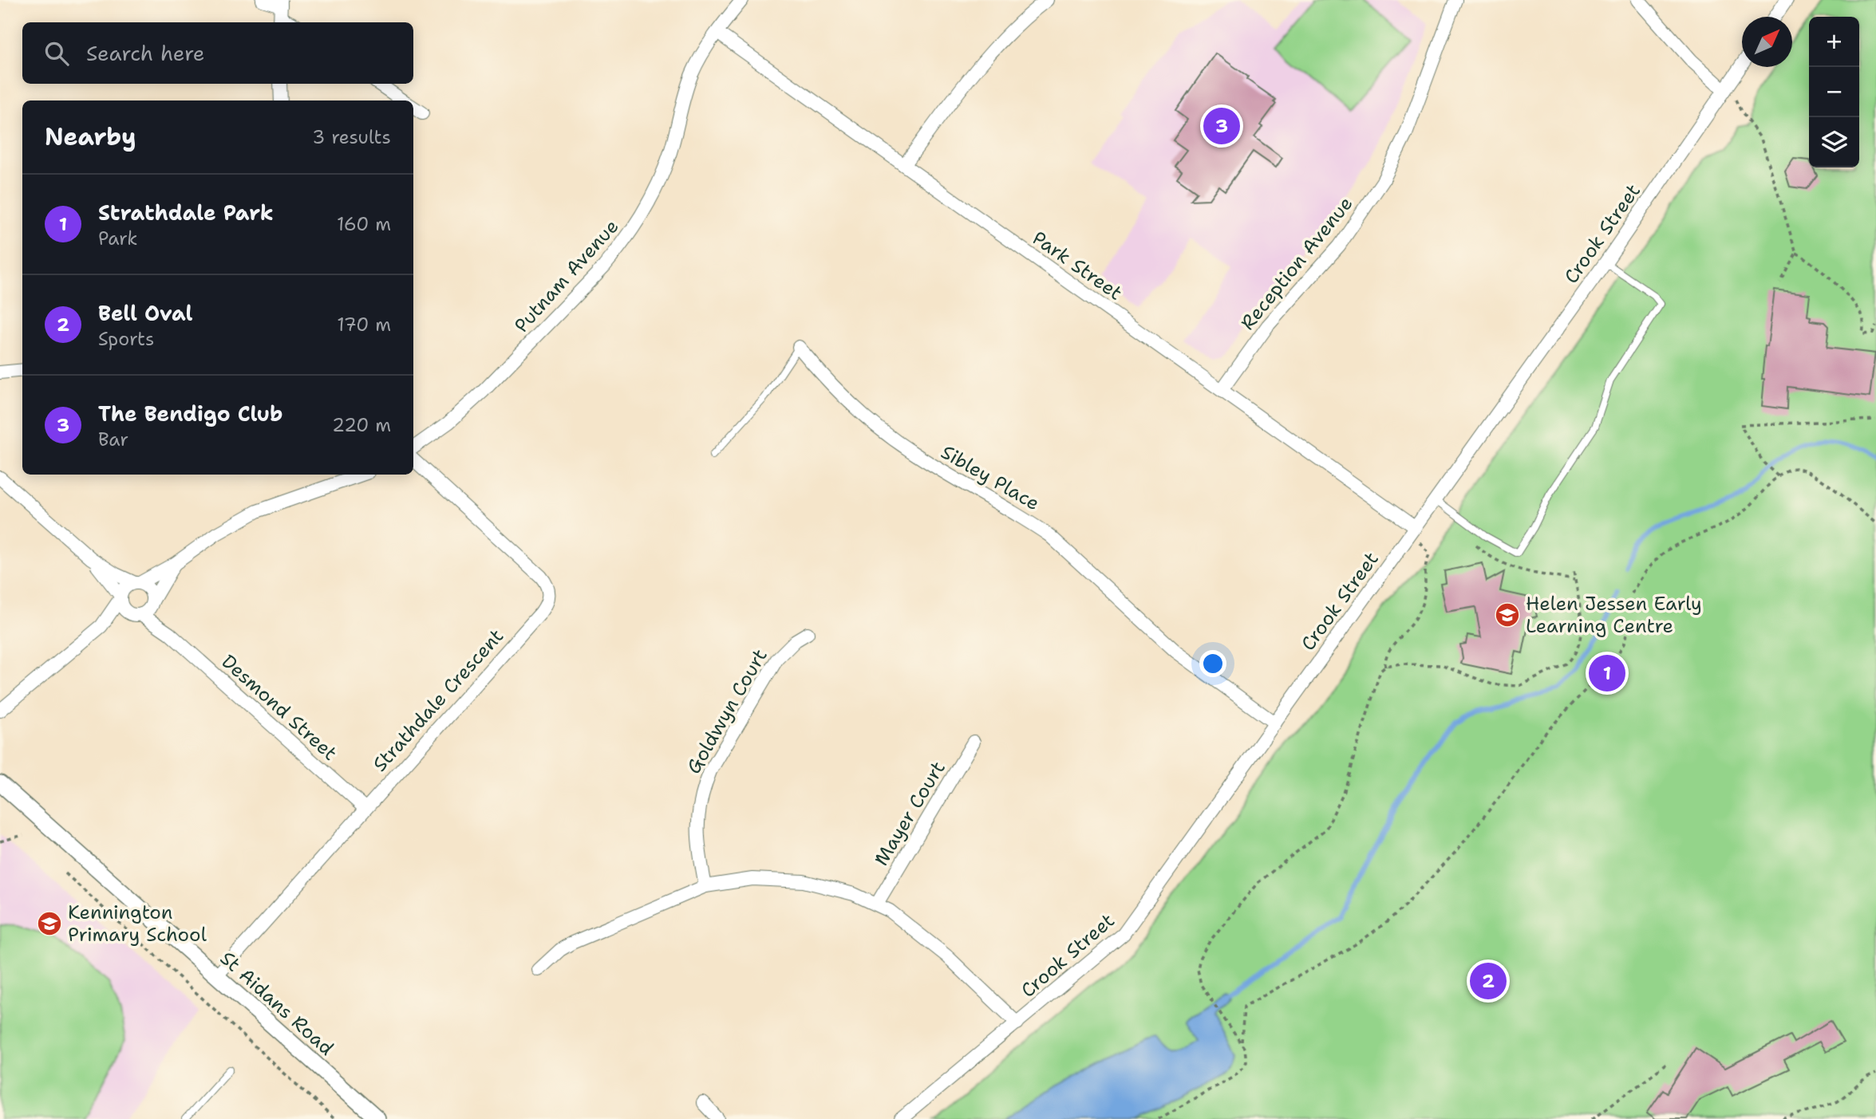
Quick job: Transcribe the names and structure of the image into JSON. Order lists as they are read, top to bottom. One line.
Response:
{"streets":{"street":["Crook Street","Reception Avenue","Park Street","Putnam Avenue","Sibley Place","Strathdale Crescent","Desmond Street","Goldwyn Court","Mayer Court","St Aidans Road"]},"crossings":[["Crook Street","Park Street"],["Crook Street","Sibley Place"],["Reception Avenue","Park Street"],["Park Street","Putnam Avenue"],["Strathdale Crescent","Desmond Street"],["Strathdale Crescent","St Aidans Road"]],"places":{"school or university":["Helen Jessen Early Learning Centre","Kennington Primary School"]},"north":"top right","page":{"map_buttons":["+","−"],"search":"Search here","heading":["Nearby","3 results"],"pins":["3","1","2"],"list":[{"mark":"1","name":"Strathdale Park","note":"Park","value":"160 m"},{"mark":"2","name":"Bell Oval","note":"Sports","value":"170 m"},{"mark":"3","name":"The Bendigo Club","note":"Bar","value":"220 m"}]}}
